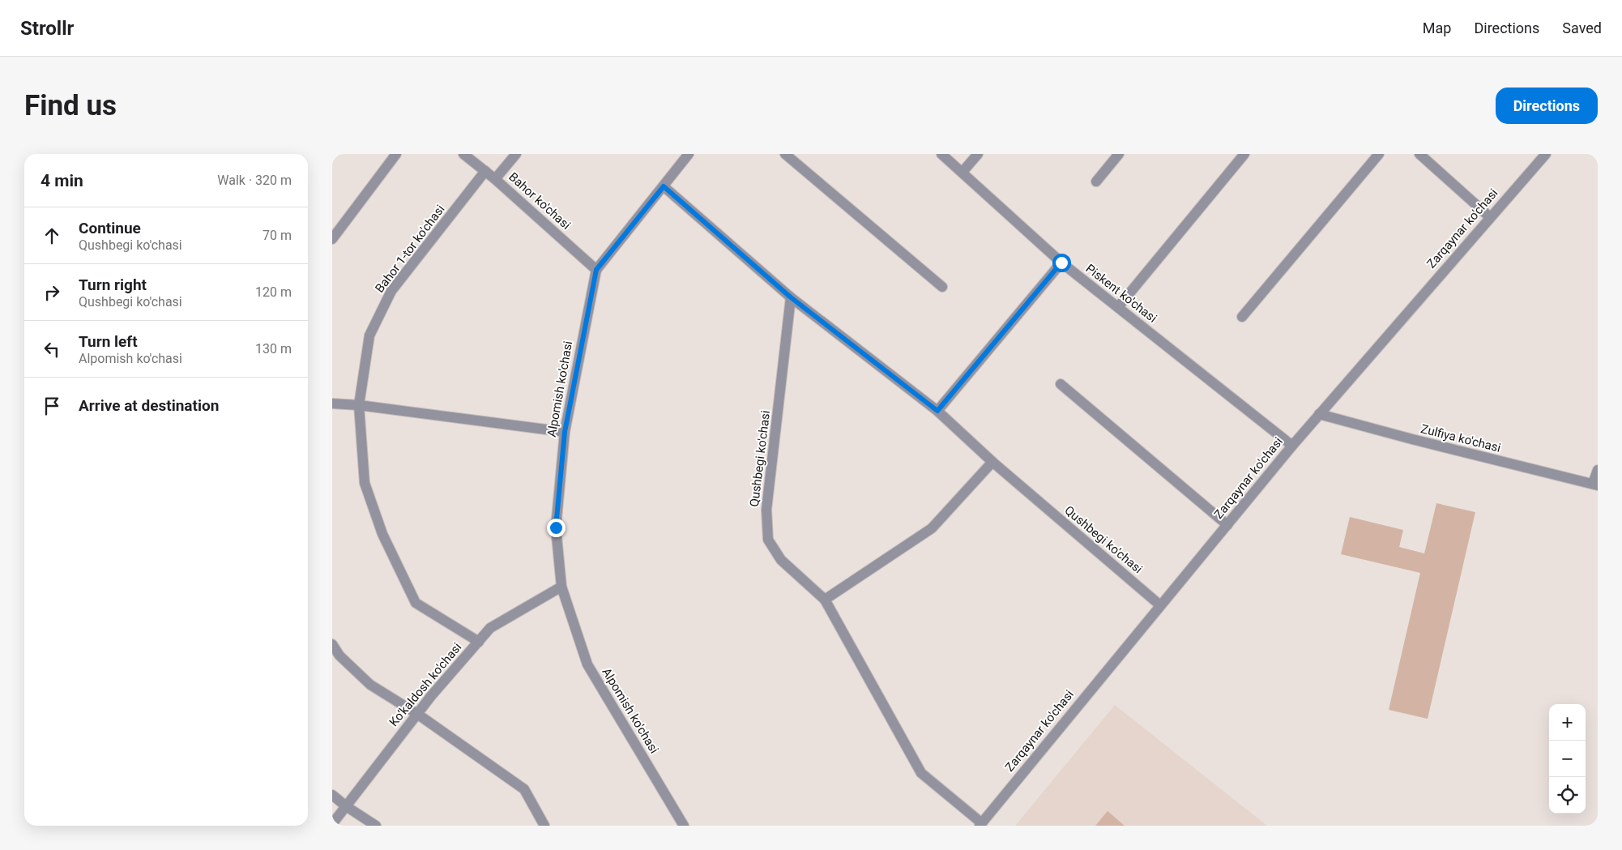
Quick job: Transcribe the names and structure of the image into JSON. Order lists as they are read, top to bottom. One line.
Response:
{"streets":{"street":["Bahor ko'chasi","Zarqaynar ko'chasi","Bahor 1-tor ko'chasi","Piskent ko'chasi","Alpomish ko'chasi","Zulfiya ko'chasi","Qushbegi ko'chasi","Ko‘kaldosh ko'chasi"]},"crossings":[["Bahor ko'chasi","Bahor 1-tor ko'chasi"],["Bahor ko'chasi","Alpomish ko'chasi"],["Zarqaynar ko'chasi","Piskent ko'chasi"],["Zarqaynar ko'chasi","Zulfiya ko'chasi"],["Zarqaynar ko'chasi","Qushbegi ko'chasi"],["Bahor 1-tor ko'chasi","Ko‘kaldosh ko'chasi"],["Alpomish ko'chasi","Qushbegi ko'chasi"],["Alpomish ko'chasi","Ko‘kaldosh ko'chasi"]],"page":{"header":"Strollr","nav":["Map","Directions","Saved"],"buttons":"Directions","title":"Find us","heading":["4 min","Walk · 320 m"],"list":[["Continue","Qushbegi ko'chasi","70 m"],["Turn right","Qushbegi ko'chasi","120 m"],["Turn left","Alpomish ko'chasi","130 m"],"Arrive at destination"],"map_buttons":["+","−"]}}
